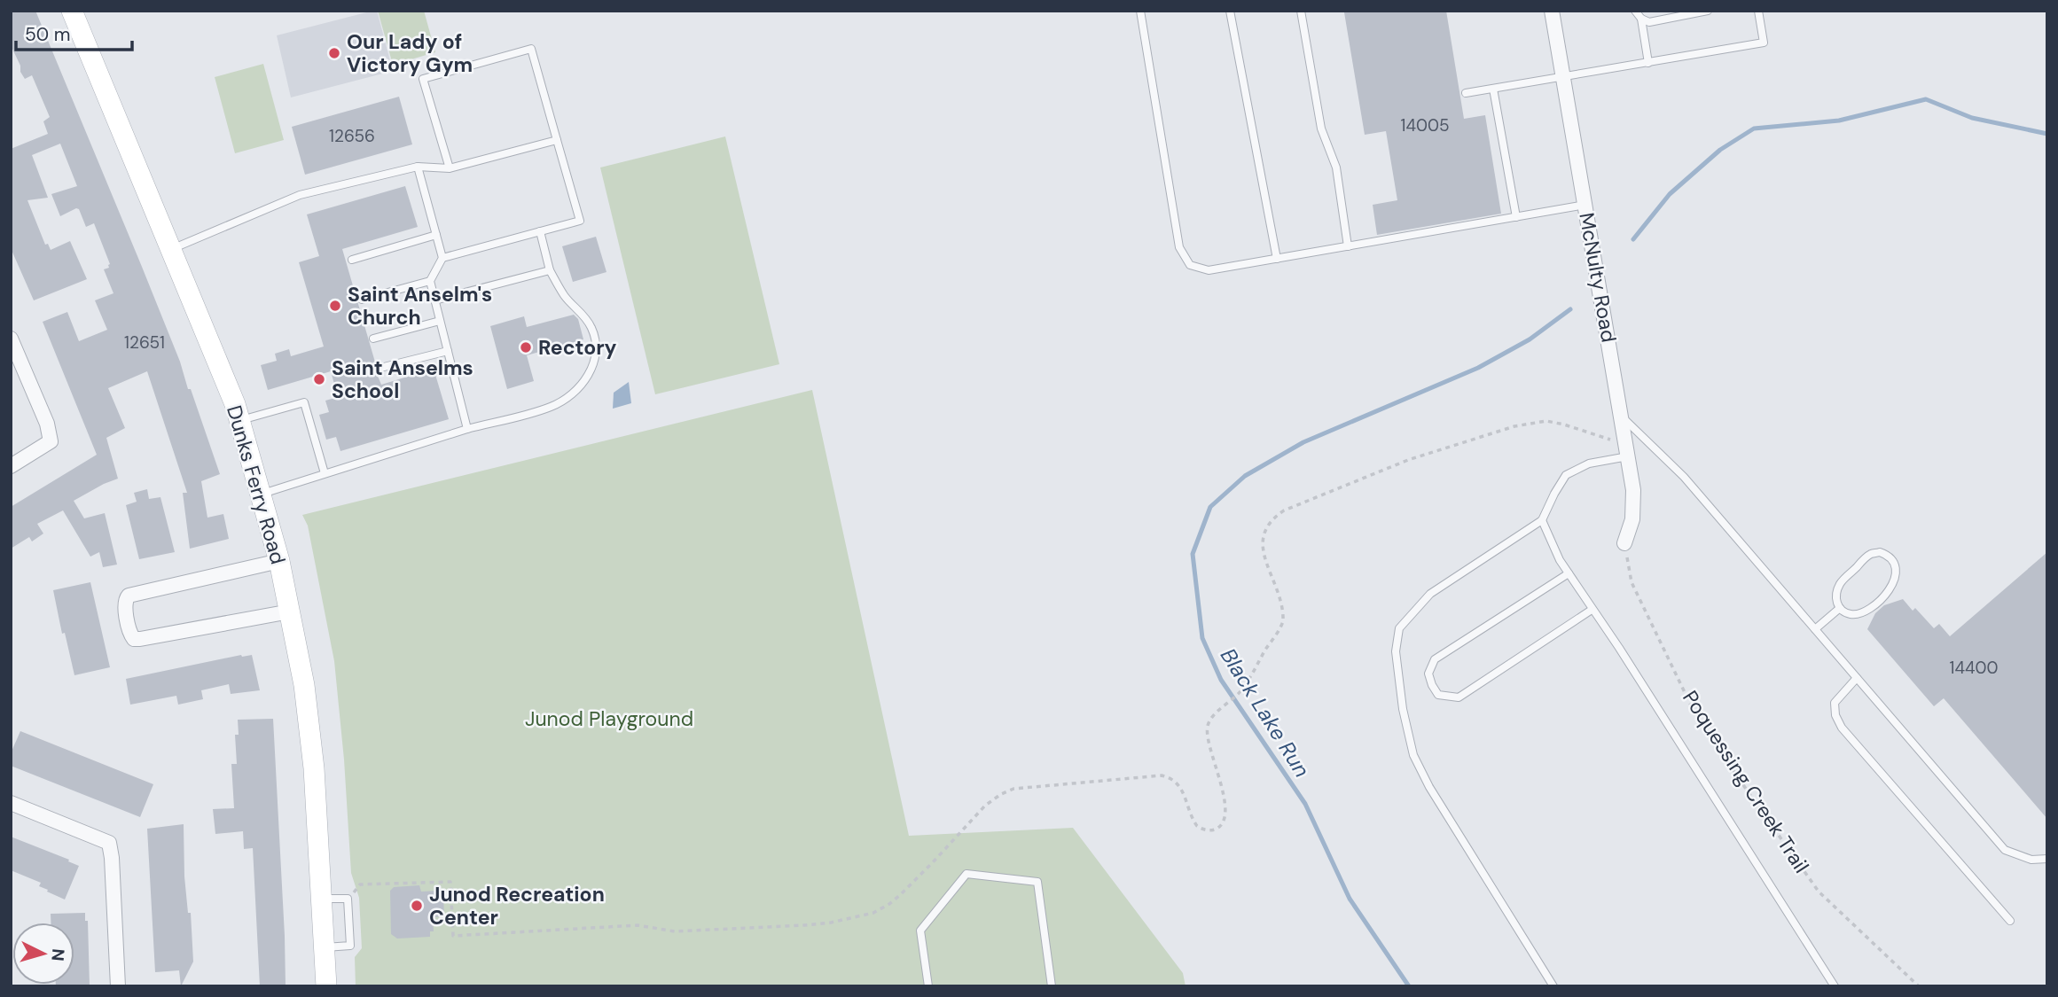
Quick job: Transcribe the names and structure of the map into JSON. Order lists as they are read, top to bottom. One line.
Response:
{"streets":{"street":["McNulty Road","Dunks Ferry Road"],"path":["Poquessing Creek Trail"]},"crossings":[["McNulty Road","Poquessing Creek Trail"]],"water":["Black Lake Run"],"parks":["Junod Playground"],"places":["Our Lady of Victory Gym","Saint Anselm's Church","Rectory","Saint Anselms School","Junod Recreation Center"],"house_numbers":["14005","12656","12651","14400"],"scale_bar":"50 m","north":"right"}
